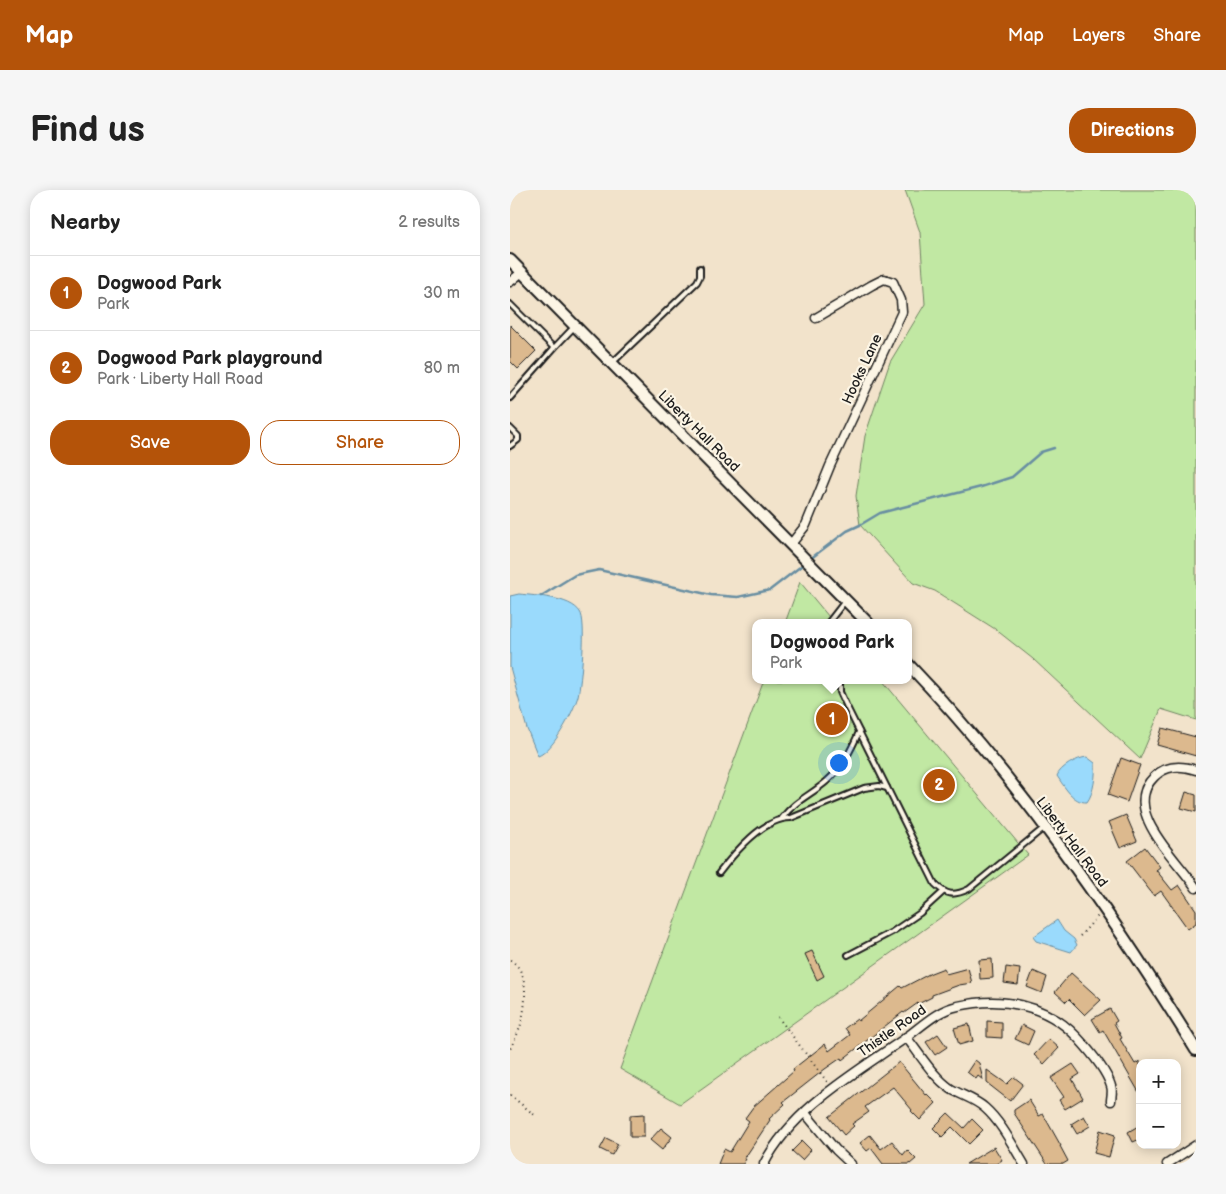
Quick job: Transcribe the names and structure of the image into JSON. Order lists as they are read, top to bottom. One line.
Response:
{"streets":{"main road":["Liberty Hall Road"],"street":["Hooks Lane","Thistle Road"]},"crossings":[["Hooks Lane","Liberty Hall Road"]],"page":{"header":"Map","nav":["Map","Layers","Share"],"buttons":["Directions",["Save","Share"]],"title":"Find us","heading":["Nearby","2 results"],"list":[{"mark":"1","name":"Dogwood Park","note":"Park","value":"30 m"},{"mark":"2","name":"Dogwood Park playground","note":"Park · Liberty Hall Road","value":"80 m"}],"popup":["Dogwood Park","Park"],"pins":["1","2"],"map_buttons":["+","−"]}}
